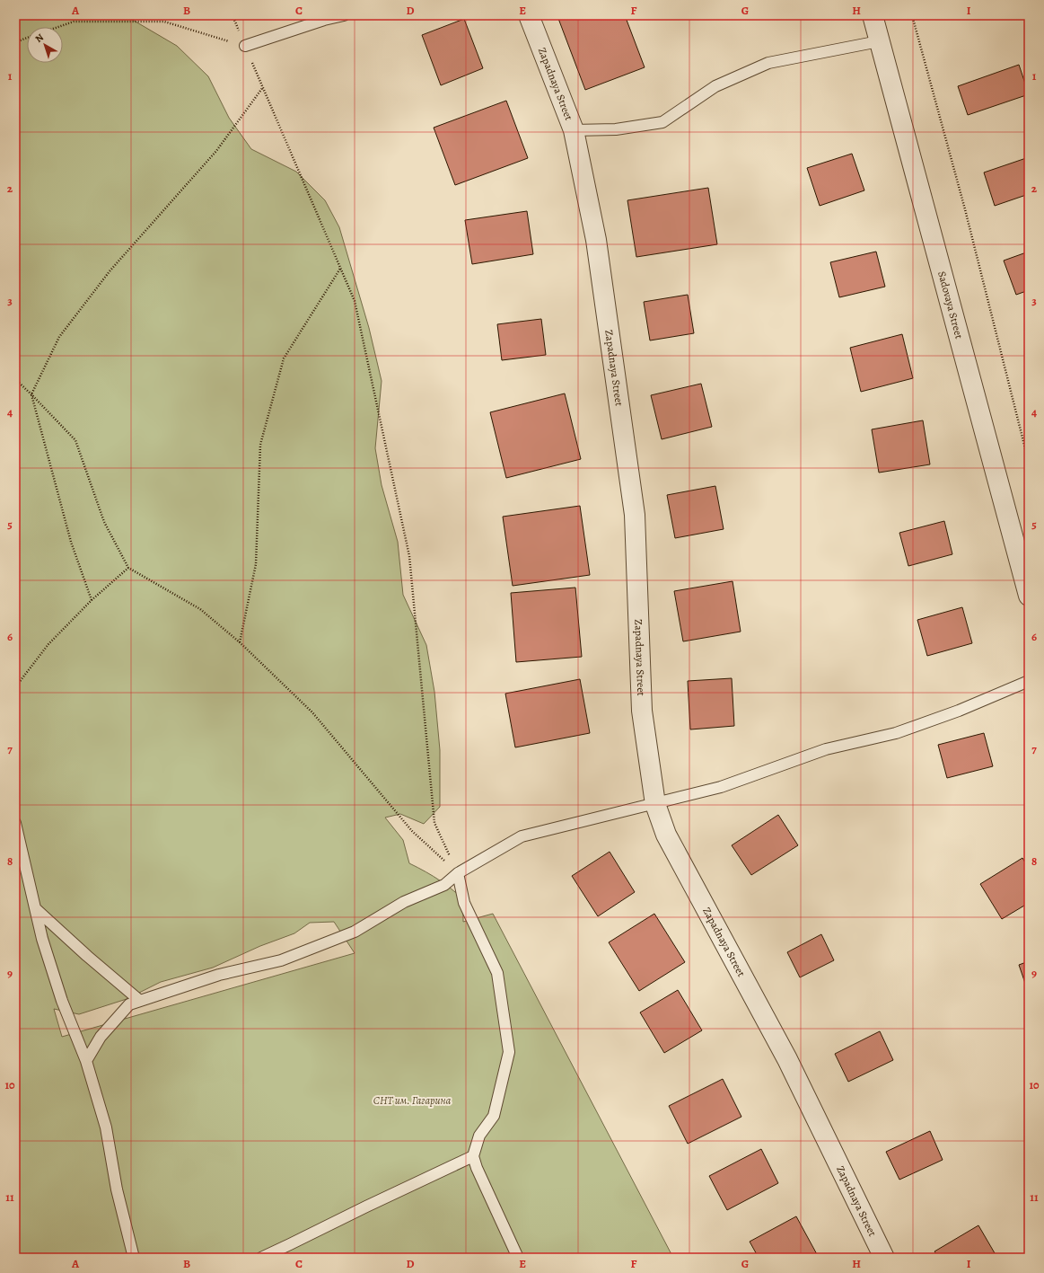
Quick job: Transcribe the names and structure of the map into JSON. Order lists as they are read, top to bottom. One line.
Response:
{"streets":{"street":["Zapadnaya Street","Sadovaya Street"]},"parks":["СНТ им. Гагарина"],"north":"top left","grid":{"columns":["A","B","C","D","E","F","G","H","I"],"rows":["1","2","3","4","5","6","7","8","9","10","11"]}}
